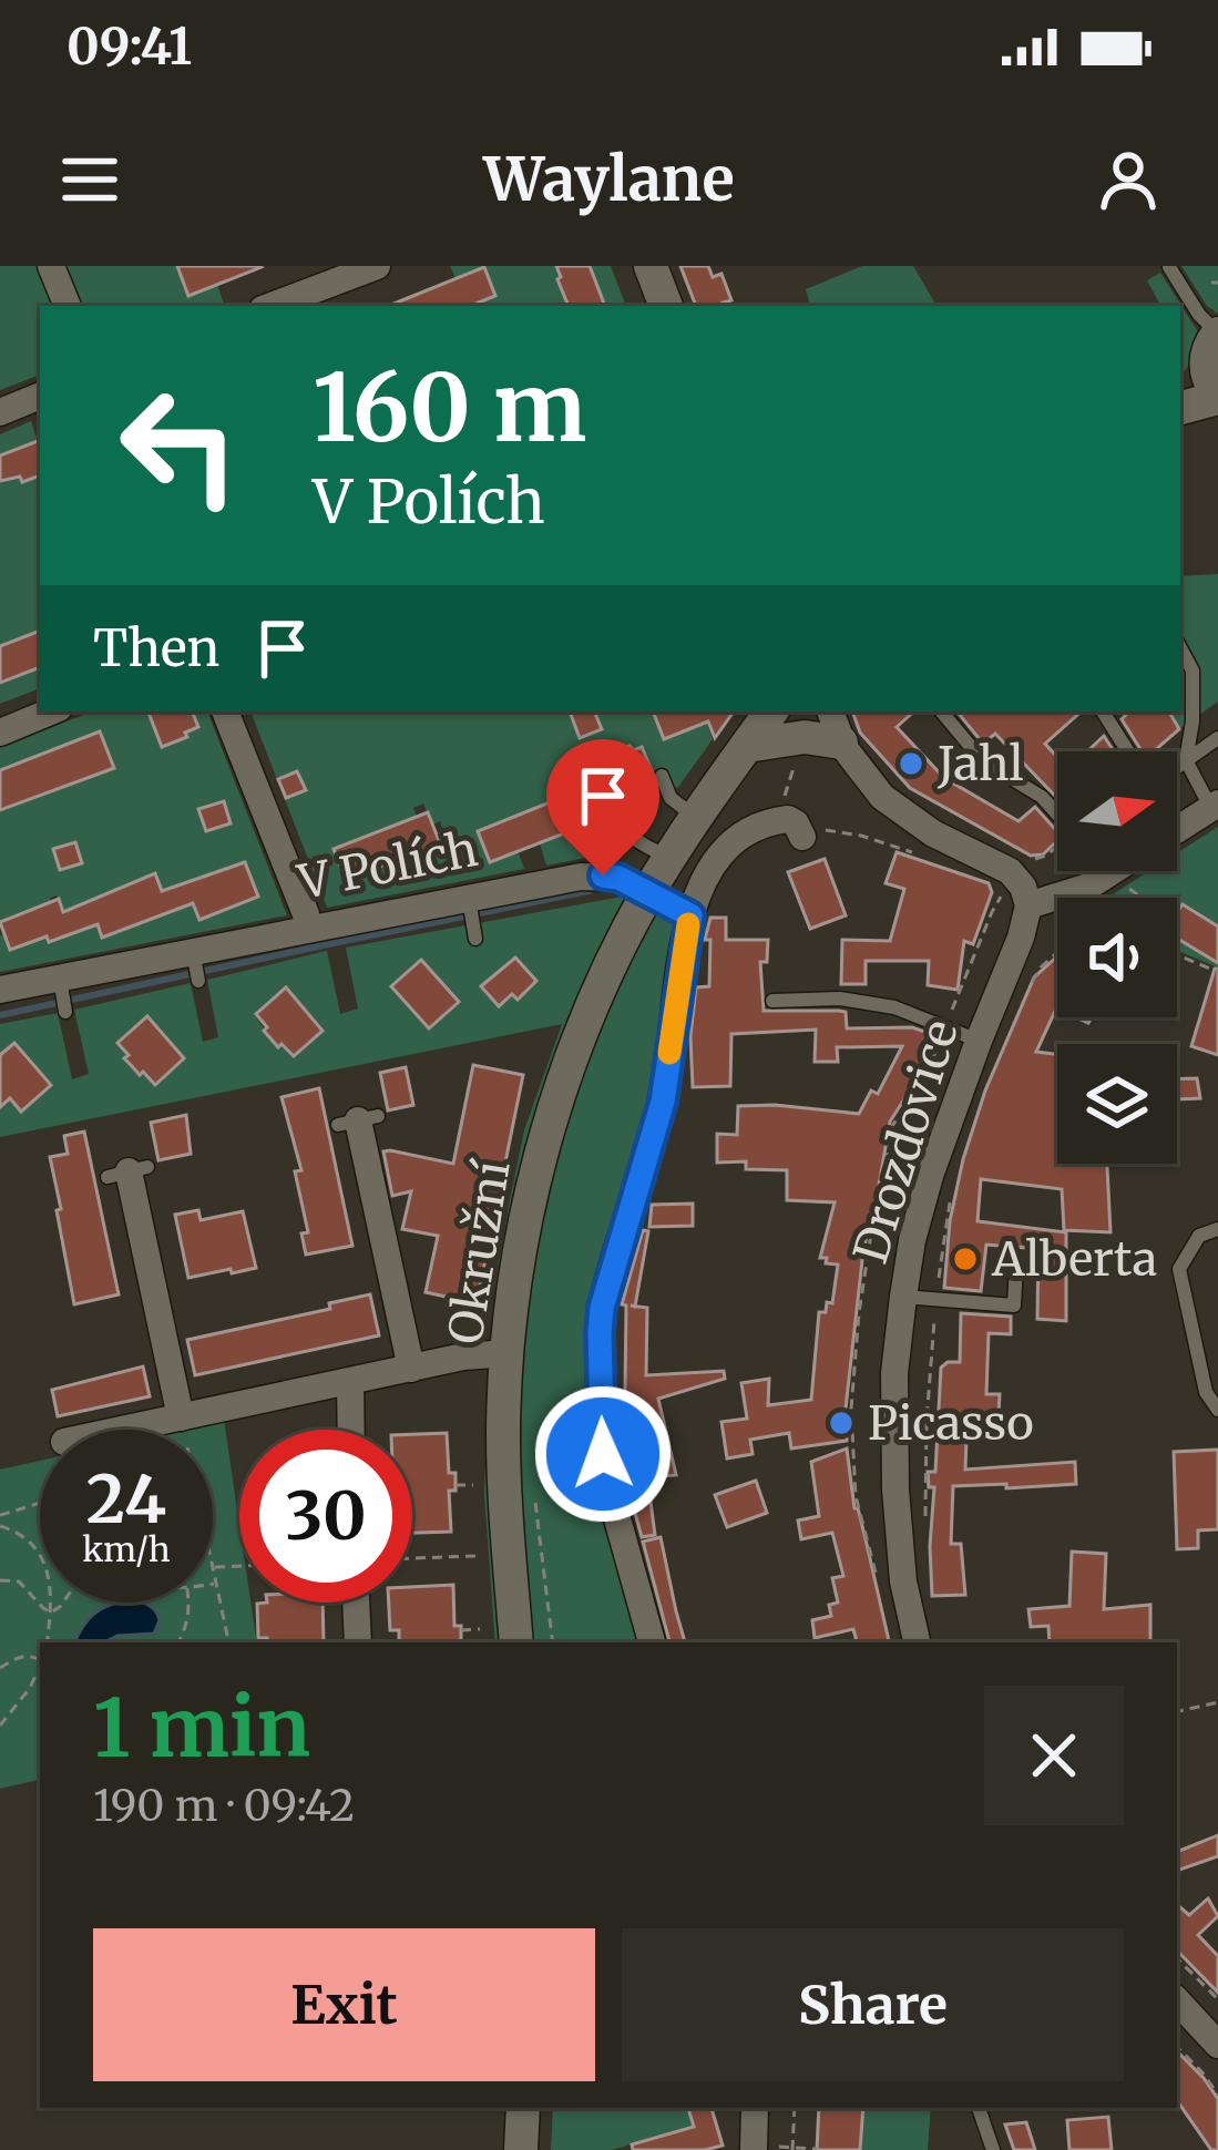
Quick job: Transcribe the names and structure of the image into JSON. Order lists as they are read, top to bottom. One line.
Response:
{"streets":{"street":["V Polích","Drozdovice","Okružní"]},"crossings":[["V Polích","Okružní"]],"places":["Jahl","Alberta","Picasso"],"north":"right","page":{"status":"09:41","header":"Waylane","turn":["160 m","V Polích"],"then":"Then","speed":"24 km/h","limit":"30","heading":["1 min","190 m · 09:42"],"buttons":["Exit","Share"]}}
